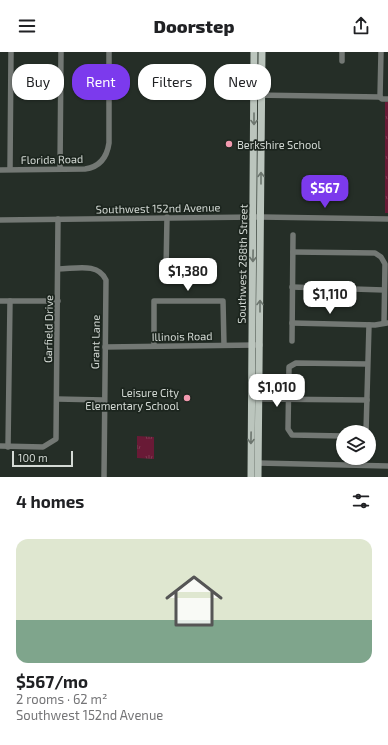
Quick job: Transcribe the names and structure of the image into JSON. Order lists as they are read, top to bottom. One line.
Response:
{"streets":{"main road":["Southwest 288th Street"],"street":["Florida Road","Southwest 152nd Avenue","Garfield Drive","Illinois Road","Grant Lane"]},"crossings":[["Southwest 152nd Avenue","Southwest 288th Street"],["Southwest 152nd Avenue","Garfield Drive"],["Southwest 288th Street","Illinois Road"],["Garfield Drive","Grant Lane"],["Illinois Road","Grant Lane"]],"places":["Berkshire School","Leisure City Elementary School"],"scale_bar":"100 m","page":{"header":"Doorstep","chip":["Buy","Rent","Filters","New"],"price":["$567","$1,380","$1,110","$1,010"],"scale":"100 m","heading":"4 homes","list":[{"name":"$567/mo","note":"2 rooms · 62 m² · Southwest 152nd Avenue"}]}}
